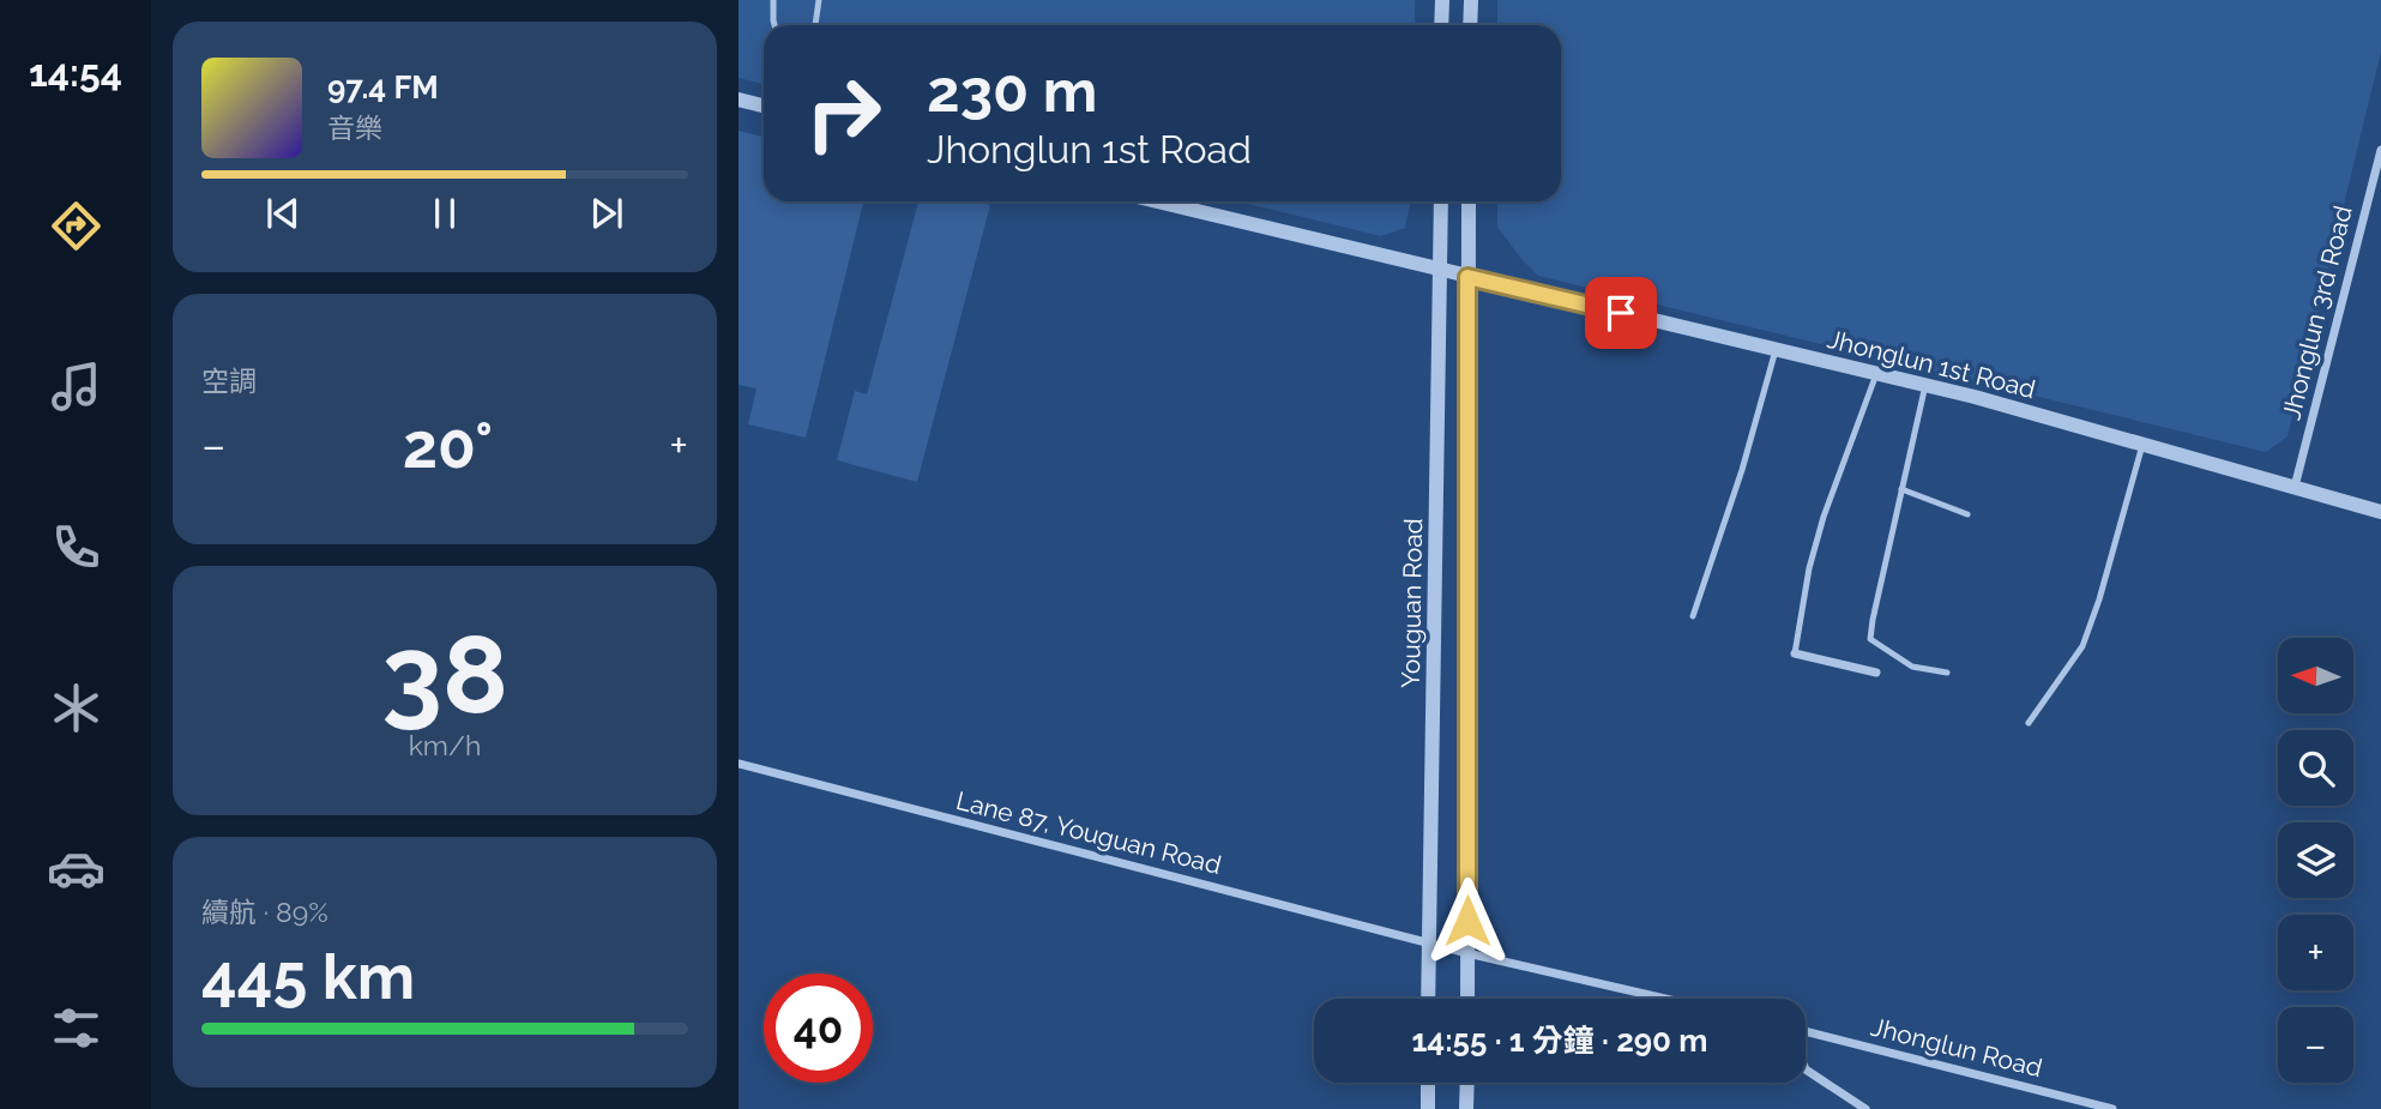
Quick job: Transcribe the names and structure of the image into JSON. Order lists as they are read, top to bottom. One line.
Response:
{"streets":{"street":["Jhonglun 3rd Road","Jhonglun 1st Road","Youguan Road","Lane 87, Youguan Road","Jhonglun Road"]},"crossings":[["Jhonglun 3rd Road","Jhonglun 1st Road"],["Jhonglun 1st Road","Youguan Road"],["Youguan Road","Lane 87, Youguan Road"]],"north":"left","page":{"tabs":"14:54","turn":["230 m","Jhonglun 1st Road"],"song":["97.4 FM","音樂"],"tile":["空調",["38","km/h"],["續航 · 89%","445 km"]],"heat":["−","20°","+"],"map_buttons":["+","−"],"limit":"40","trip":"14:55 · 1 分鐘 · 290 m"}}
